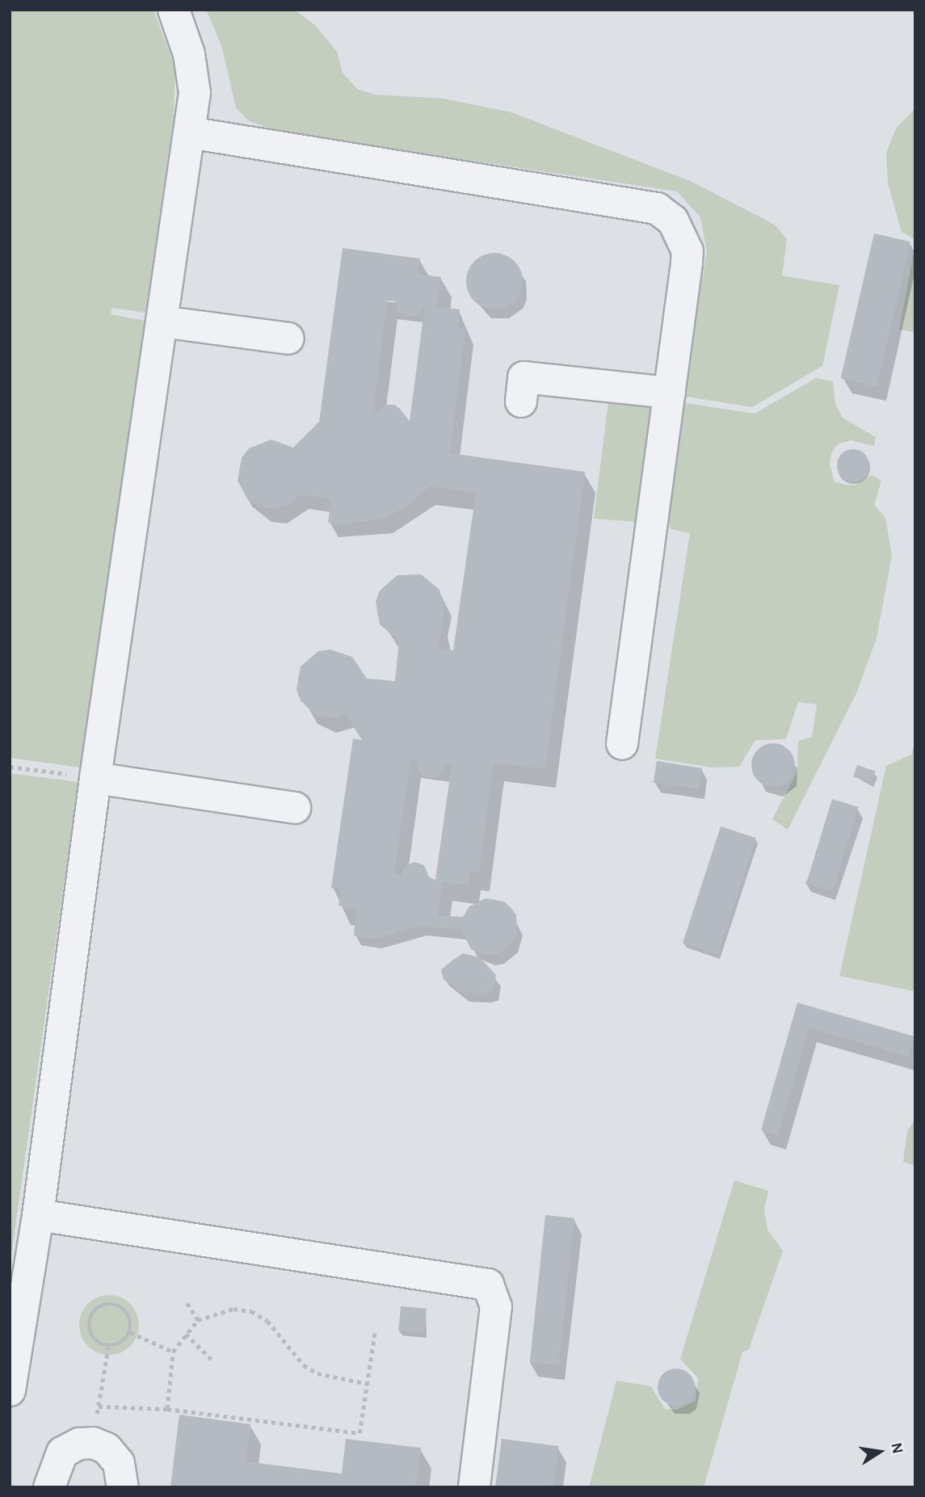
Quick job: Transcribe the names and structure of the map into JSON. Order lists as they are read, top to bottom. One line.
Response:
{"north":"right"}
